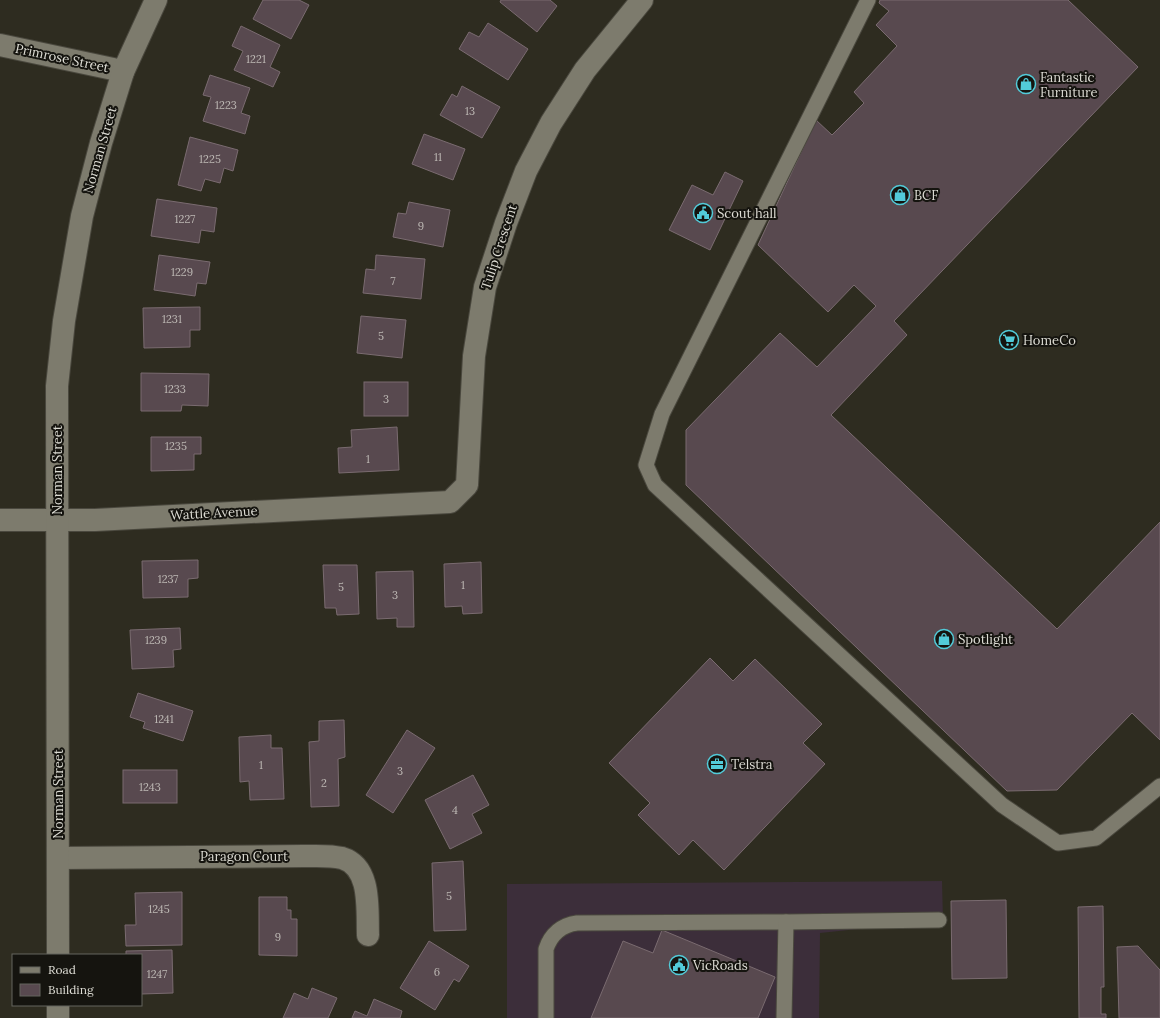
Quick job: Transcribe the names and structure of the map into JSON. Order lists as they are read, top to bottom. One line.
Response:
{"streets":{"street":["Primrose Street","Norman Street","Tulip Crescent","Wattle Avenue","Paragon Court"]},"crossings":[["Primrose Street","Norman Street"],["Norman Street","Wattle Avenue"],["Norman Street","Paragon Court"],["Tulip Crescent","Wattle Avenue"]],"places":{"shop":["Fantastic Furniture","BCF","Spotlight"],"public building":["Scout hall","VicRoads"],"supermarket":["HomeCo"],"office":["Telstra"]},"house_numbers":["1221","1223","13","11","1225","1227","9","1229","7","1231","5","1233","3","1235","1","1237","1","5","3","1239","1241","1","3","2","1243","4","5","1245","9","6","1247"],"legend":["Road","Building"]}
